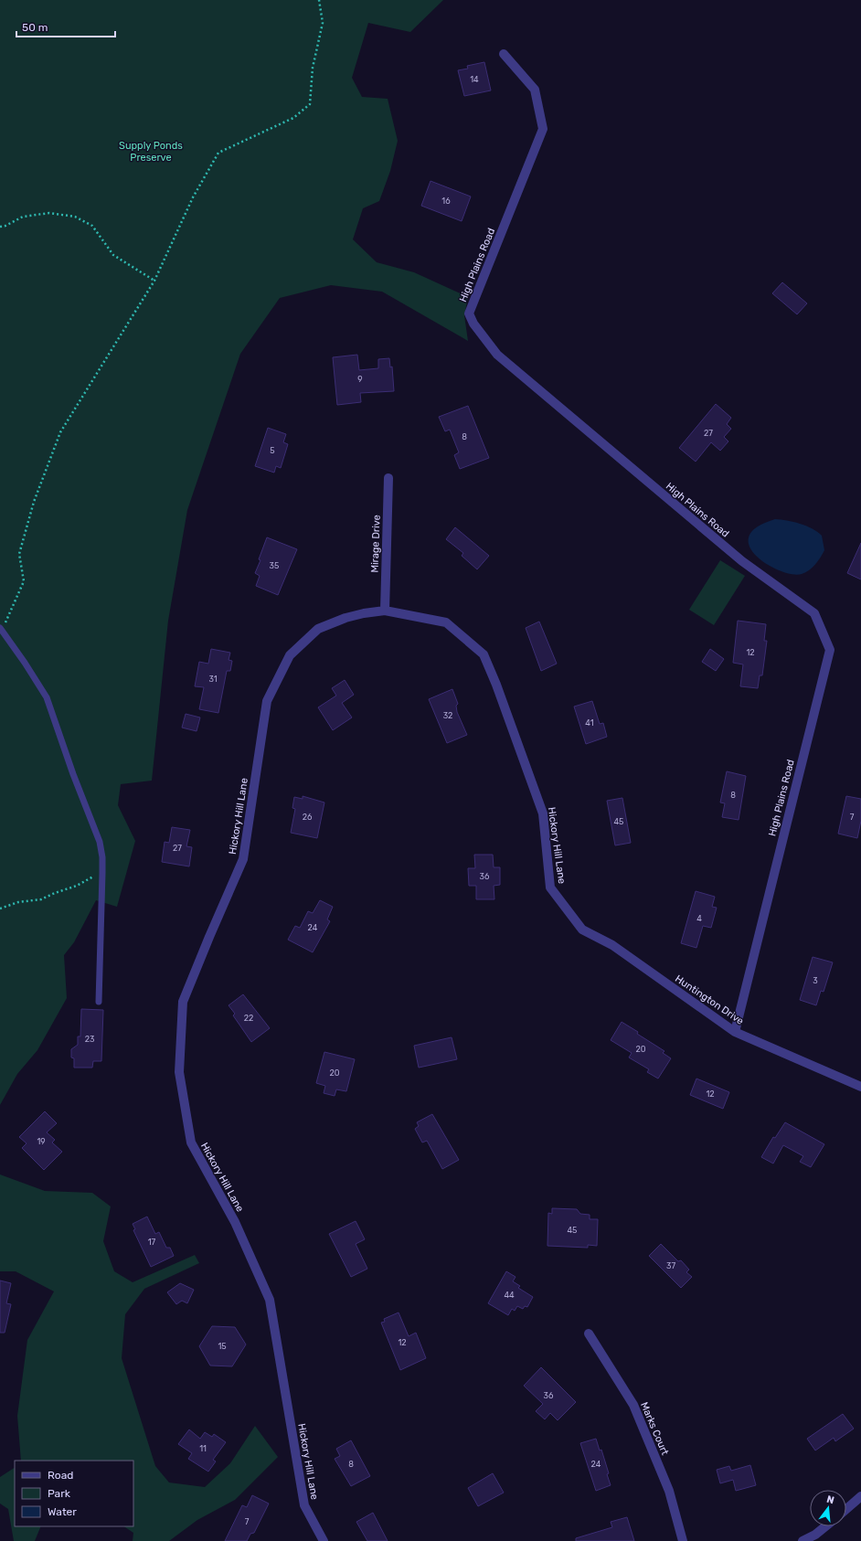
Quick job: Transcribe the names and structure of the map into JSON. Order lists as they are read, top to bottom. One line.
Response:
{"streets":{"street":["High Plains Road","Mirage Drive","Hickory Hill Lane","Huntington Drive","Marks Court"]},"crossings":[["High Plains Road","Huntington Drive"],["Mirage Drive","Hickory Hill Lane"],["Hickory Hill Lane","Huntington Drive"]],"parks":["Supply Ponds Preserve"],"house_numbers":["14","16","9","27","8","5","35","12","31","32","41","8","26","7","45","27","36","4","24","3","22","23","20","20","12","19","45","17","37","44","12","15","36","11","8","24","7"],"legend":["Road","Park","Water"],"scale_bar":"50 m","north":"top"}
